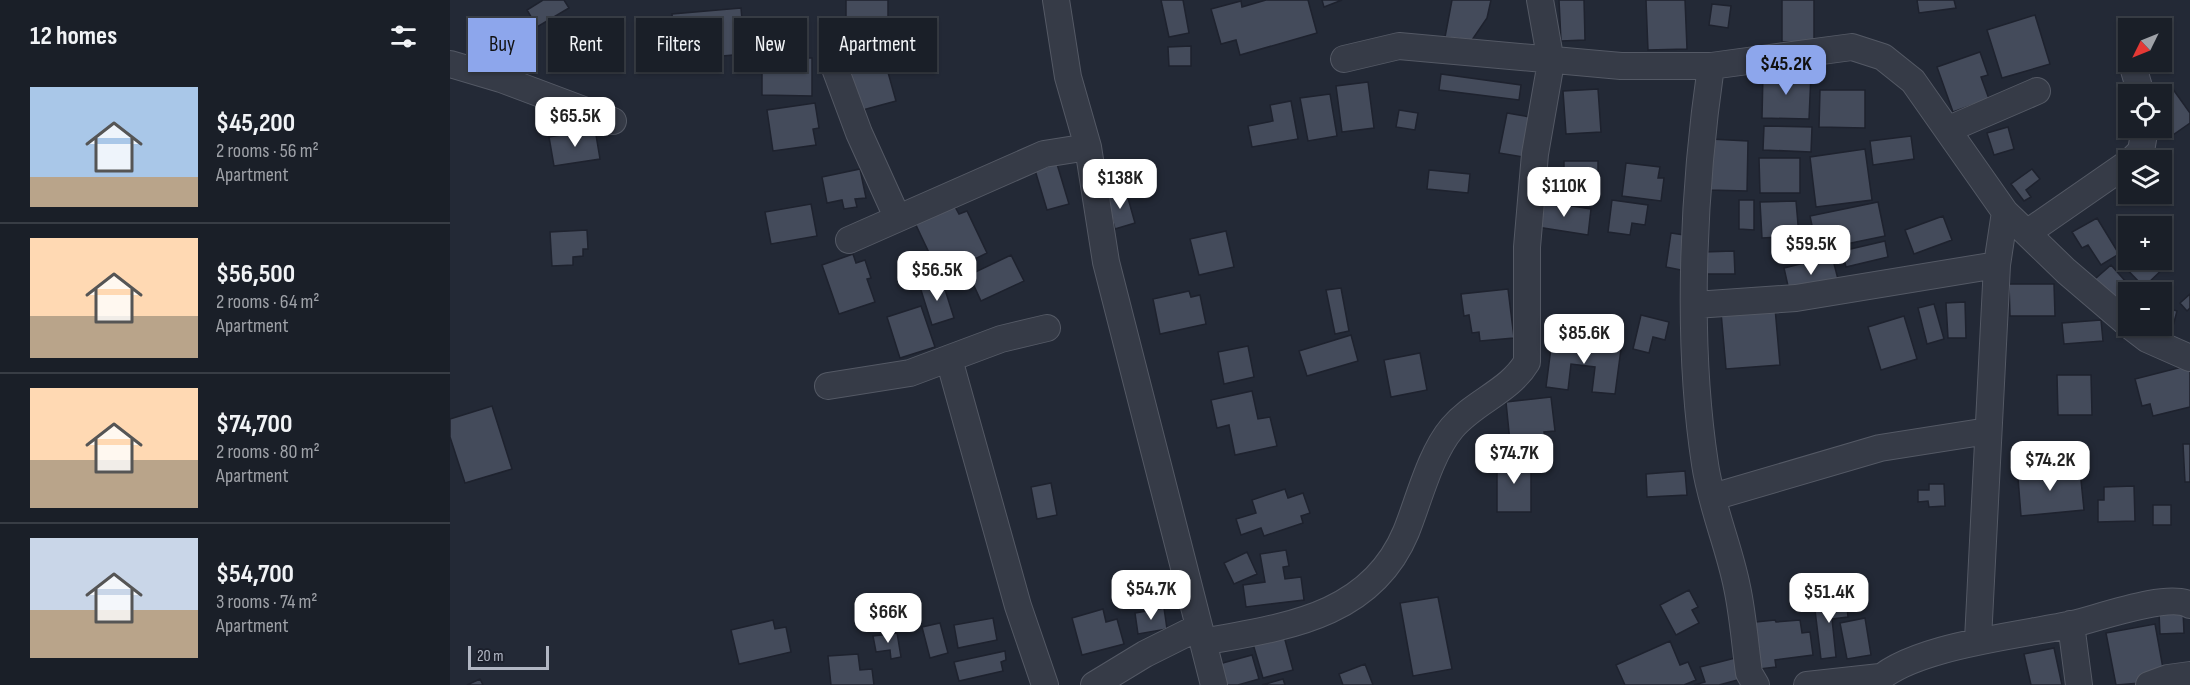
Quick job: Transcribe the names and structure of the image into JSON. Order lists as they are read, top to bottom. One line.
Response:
{"scale_bar":"20 m","north":"bottom left","page":{"heading":"12 homes","map_buttons":["+","−"],"chip":["Buy","Rent","Filters","New","Apartment"],"price":["$45.2K","$65.5K","$138K","$110K","$59.5K","$56.5K","$85.6K","$74.7K","$74.2K","$54.7K","$51.4K","$66K"],"list":[{"name":"$45,200","note":"2 rooms · 56 m² · Apartment"},{"name":"$56,500","note":"2 rooms · 64 m² · Apartment"},{"name":"$74,700","note":"2 rooms · 80 m² · Apartment"},{"name":"$54,700","note":"3 rooms · 74 m² · Apartment"}],"scale":"20 m"}}
